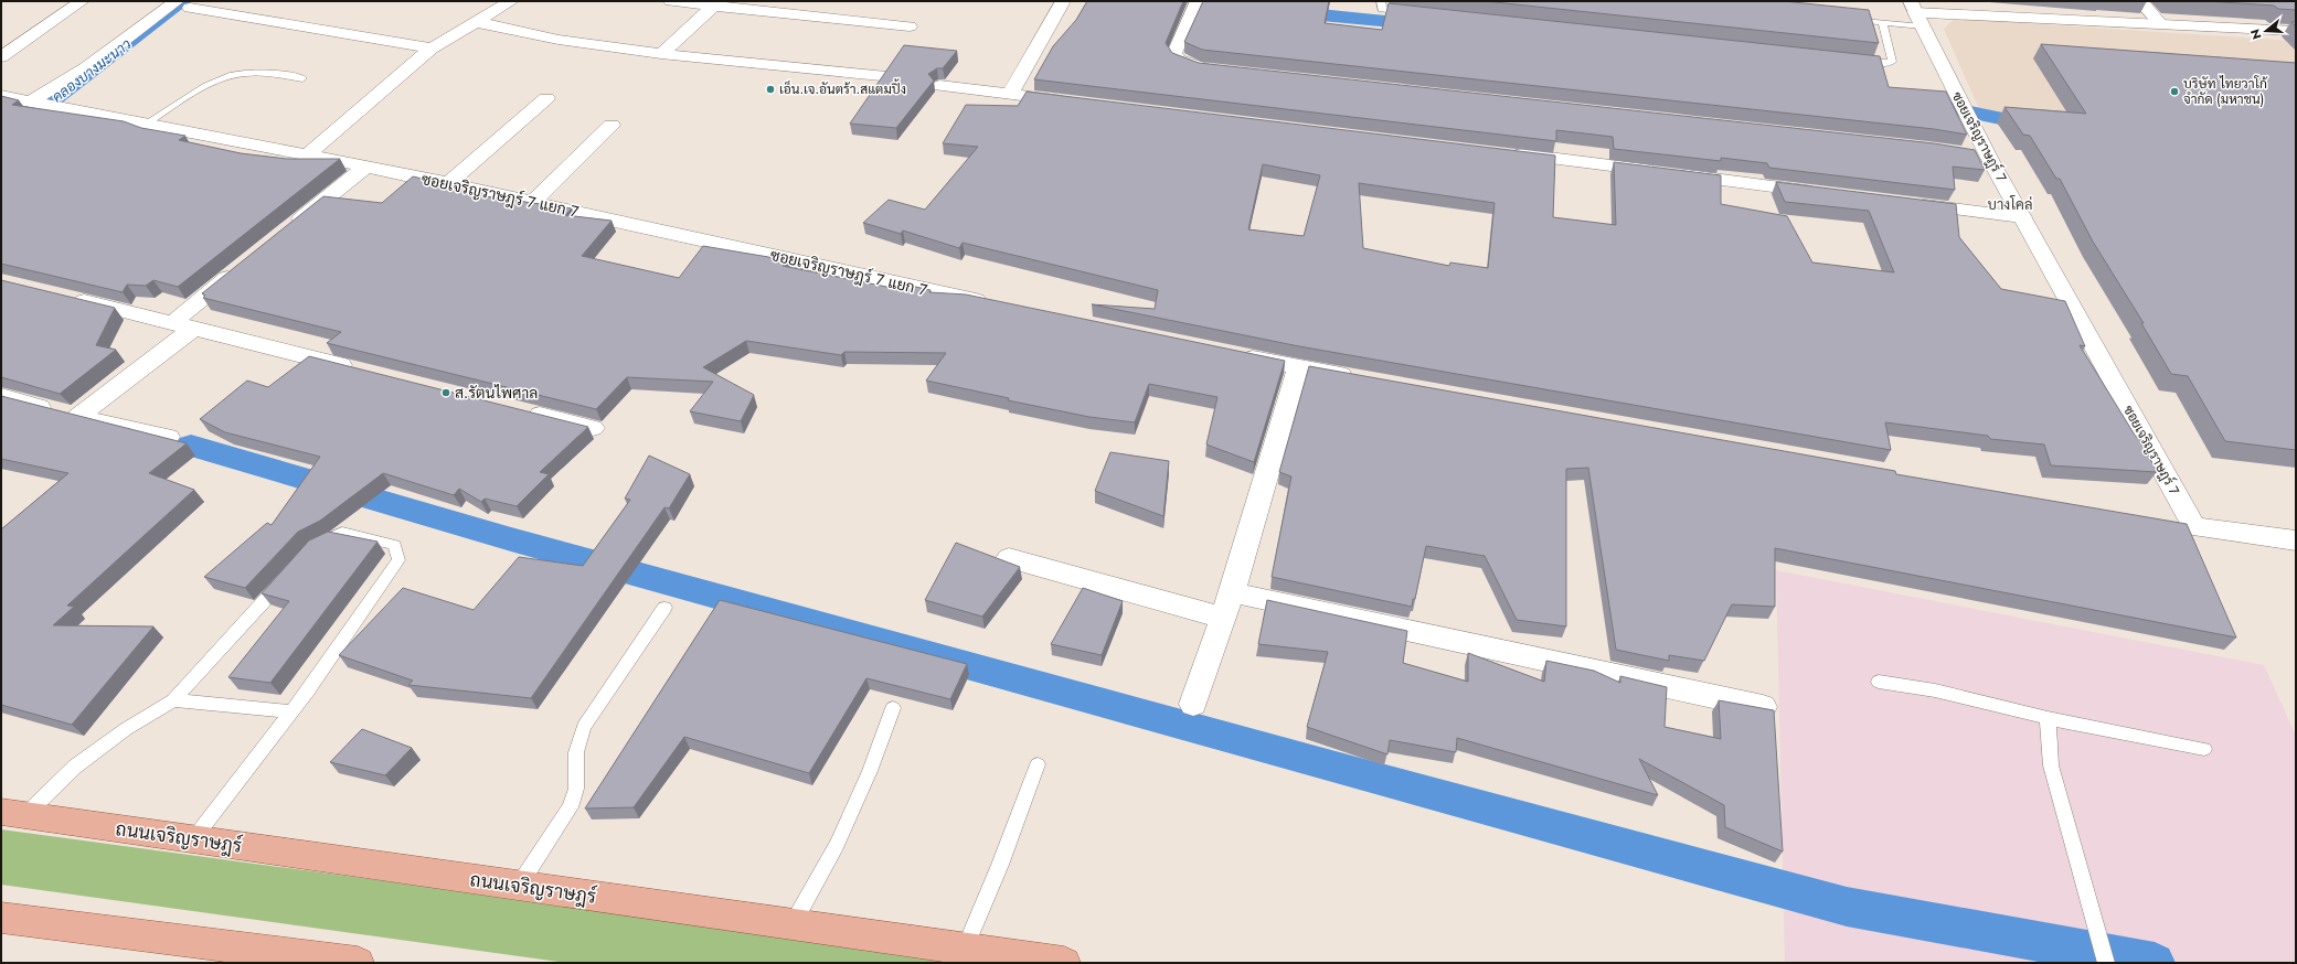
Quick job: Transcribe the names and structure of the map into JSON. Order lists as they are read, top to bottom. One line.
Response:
{"streets":{"main road":["ถนนเจริญราษฎร์"],"street":["ซอยเจริญราษฎร์ 7","ซอยเจริญราษฎร์ 7 แยก 7"]},"districts":["บางโคล่"],"water":["คลองบางมะนาว"],"places":["เอ็น.เจ.อันตร้า.สแตมปิ้ง","บริษัท ไทยวาโก้ จำกัด (มหาชน)","ส.รัตนไพศาล"],"north":"left"}
